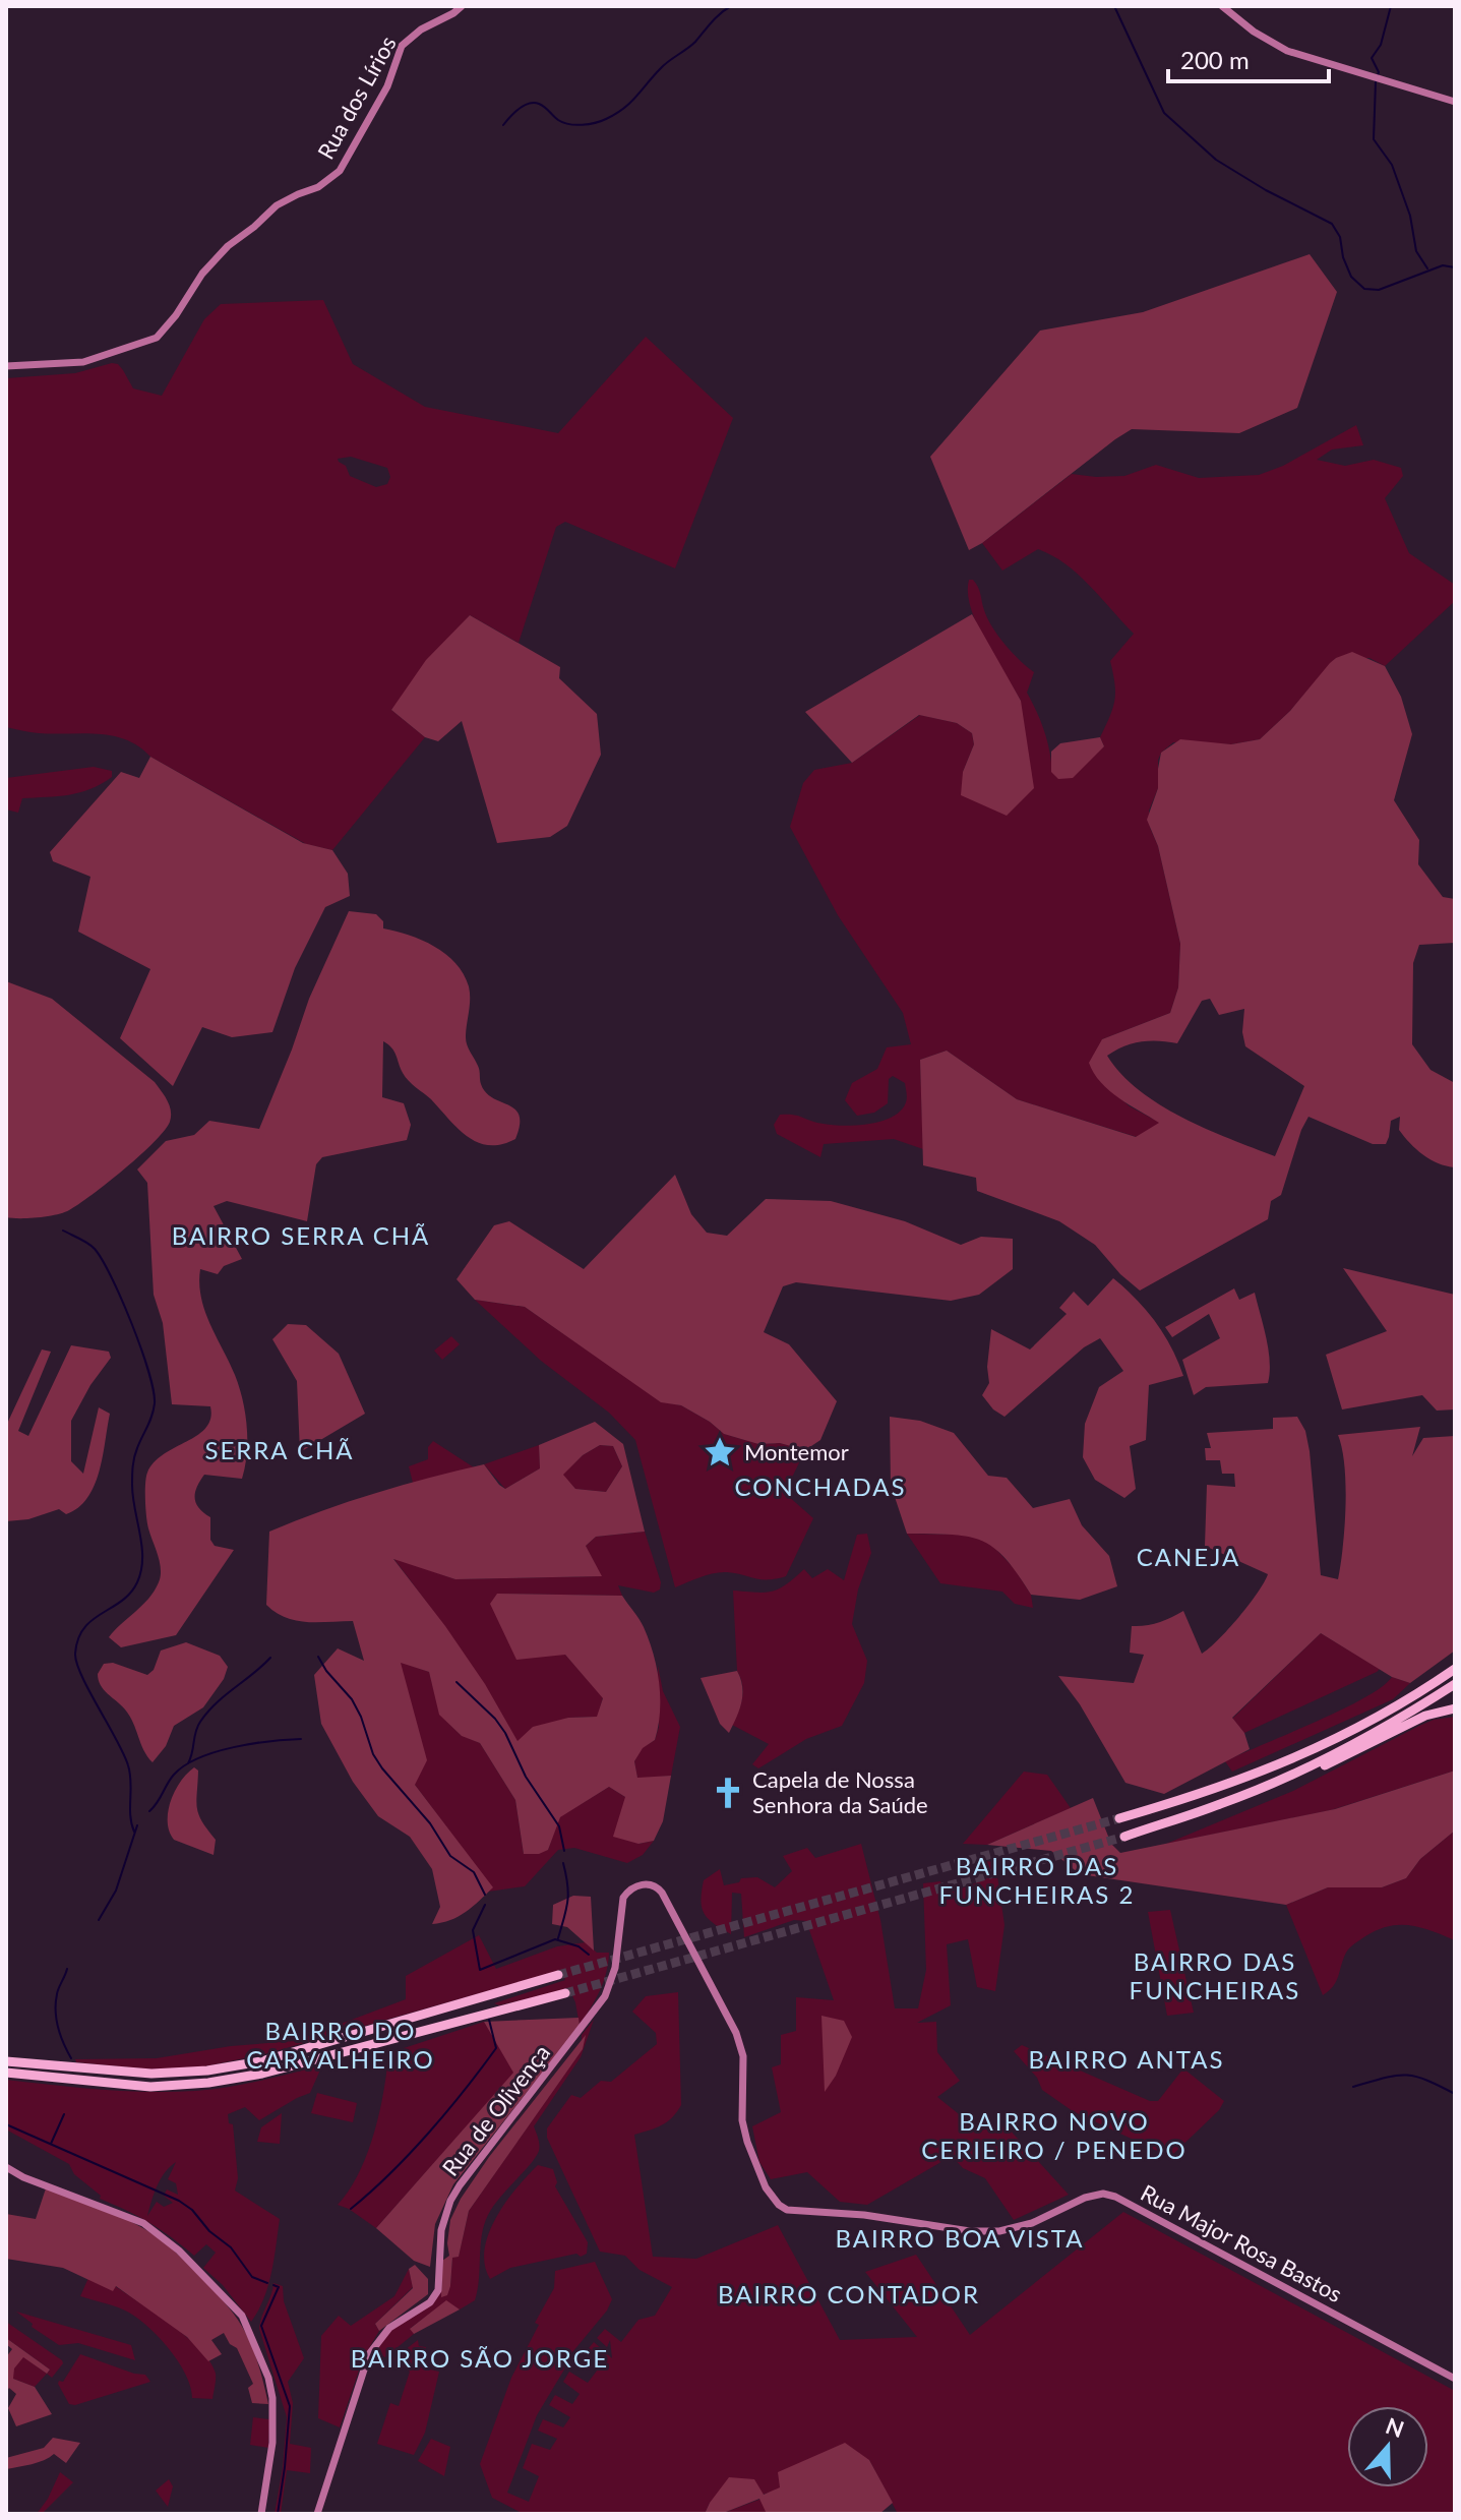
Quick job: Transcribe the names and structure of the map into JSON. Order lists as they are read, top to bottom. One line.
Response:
{"streets":{"main road":["Rua dos Lírios","Rua de Olivença","Rua Major Rosa Bastos"]},"crossings":[["Rua de Olivença","Rua Major Rosa Bastos"]],"districts":["BAIRRO SERRA CHÃ","SERRA CHÃ","CONCHADAS","CANEJA","BAIRRO DAS FUNCHEIRAS 2","BAIRRO DAS FUNCHEIRAS","BAIRRO DO CARVALHEIRO","BAIRRO ANTAS","BAIRRO NOVO CERIEIRO / PENEDO","BAIRRO BOA VISTA","BAIRRO CONTADOR","BAIRRO SÃO JORGE"],"places":{"place":["Montemor"],"church":["Capela de Nossa Senhora da Saúde"]},"scale_bar":"200 m","north":"top"}
